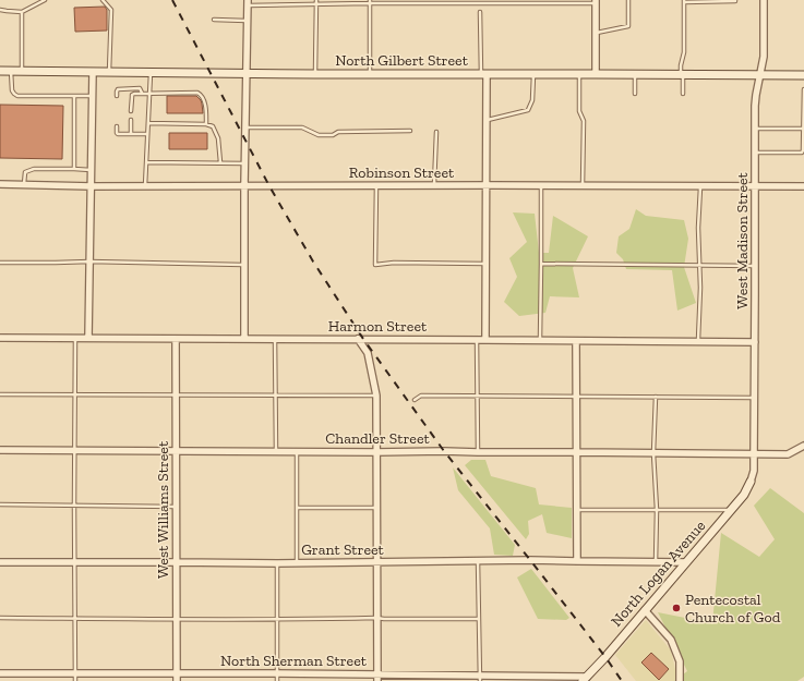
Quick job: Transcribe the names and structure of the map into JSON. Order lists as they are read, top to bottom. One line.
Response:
{"streets":{"main road":["North Gilbert Street","North Logan Avenue"],"street":["Robinson Street","West Madison Street","Harmon Street","Chandler Street","West Williams Street","Grant Street","North Sherman Street"]},"crossings":[["North Gilbert Street","West Madison Street"],["Robinson Street","West Madison Street"],["West Madison Street","Harmon Street"],["West Madison Street","Chandler Street"],["West Madison Street","North Logan Avenue"],["Harmon Street","West Williams Street"],["Chandler Street","West Williams Street"],["West Williams Street","Grant Street"],["West Williams Street","North Sherman Street"],["Grant Street","North Logan Avenue"],["North Logan Avenue","North Sherman Street"]],"places":["Pentecostal Church of God"]}
